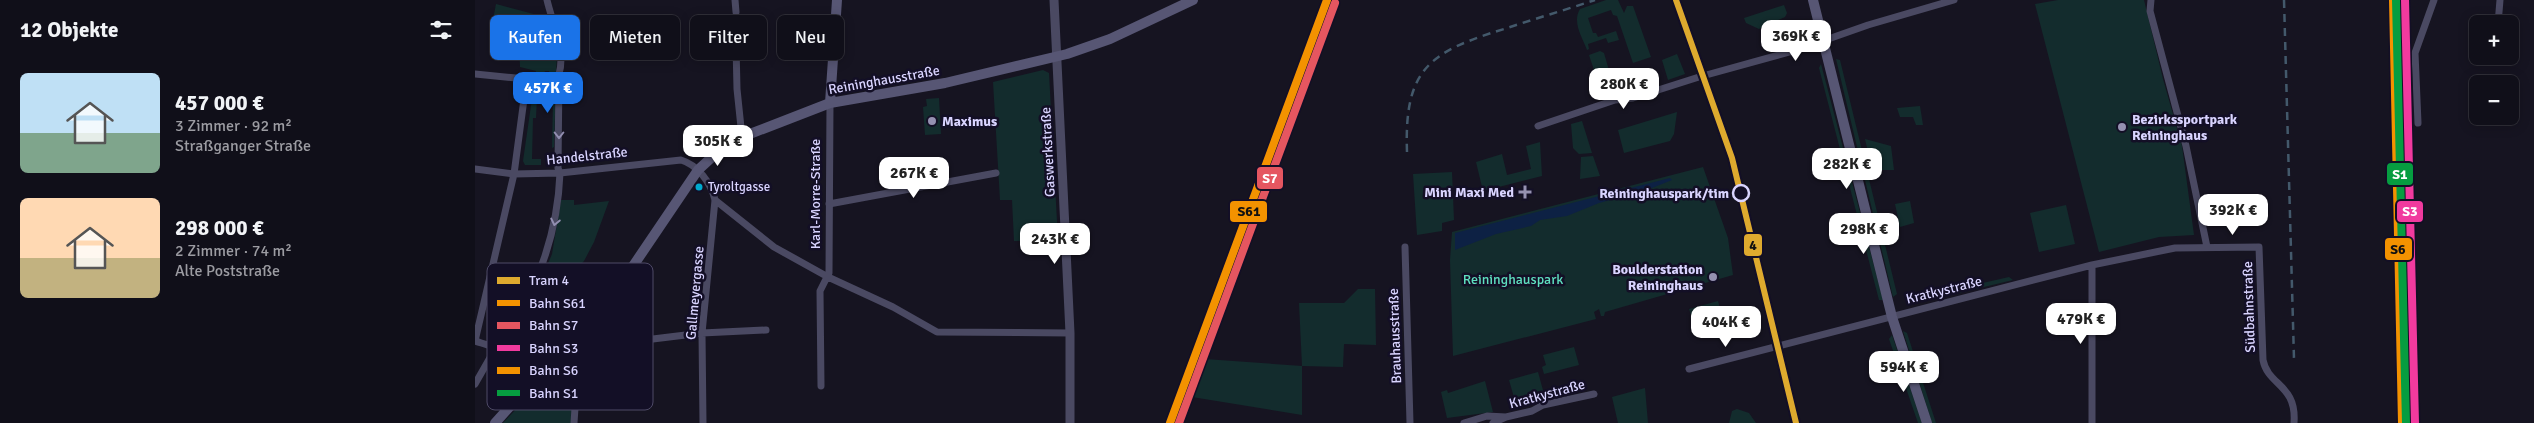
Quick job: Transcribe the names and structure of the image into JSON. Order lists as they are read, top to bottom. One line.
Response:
{"streets":{"main road":["Reininghausstraße","Karl-Morre-Straße"],"street":["Gaswerkstraße","Handelstraße","Kratkystraße","Gallmeyergasse","Südbahnstraße","Brauhausstraße"]},"crossings":[["Reininghausstraße","Gaswerkstraße"],["Reininghausstraße","Handelstraße"],["Reininghausstraße","Karl-Morre-Straße"],["Kratkystraße","Südbahnstraße"]],"parks":["Reininghauspark"],"places":{"other":["Maximus","Bezirkssportpark Reininghaus","Tyroltgasse","Reininghauspark/tim","Boulderstation Reininghaus"],"health":["Mini Maxi Med"]},"lines":["tram line 4","rail line S61","rail line S3","rail line S6","rail line S1","rail line S7"],"legend":["Tram 4","Bahn S61","Bahn S7","Bahn S3","Bahn S6","Bahn S1"],"page":{"heading":"12 Objekte","map_buttons":["+","−"],"chip":["Kaufen","Mieten","Filter","Neu"],"price":["369K €","280K €","457K €","305K €","282K €","267K €","392K €","298K €","243K €","479K €","404K €","594K €"],"list":[{"name":"457 000 €","note":"3 Zimmer · 92 m² · Straßganger Straße"},{"name":"298 000 €","note":"2 Zimmer · 74 m² · Alte Poststraße"}]}}
